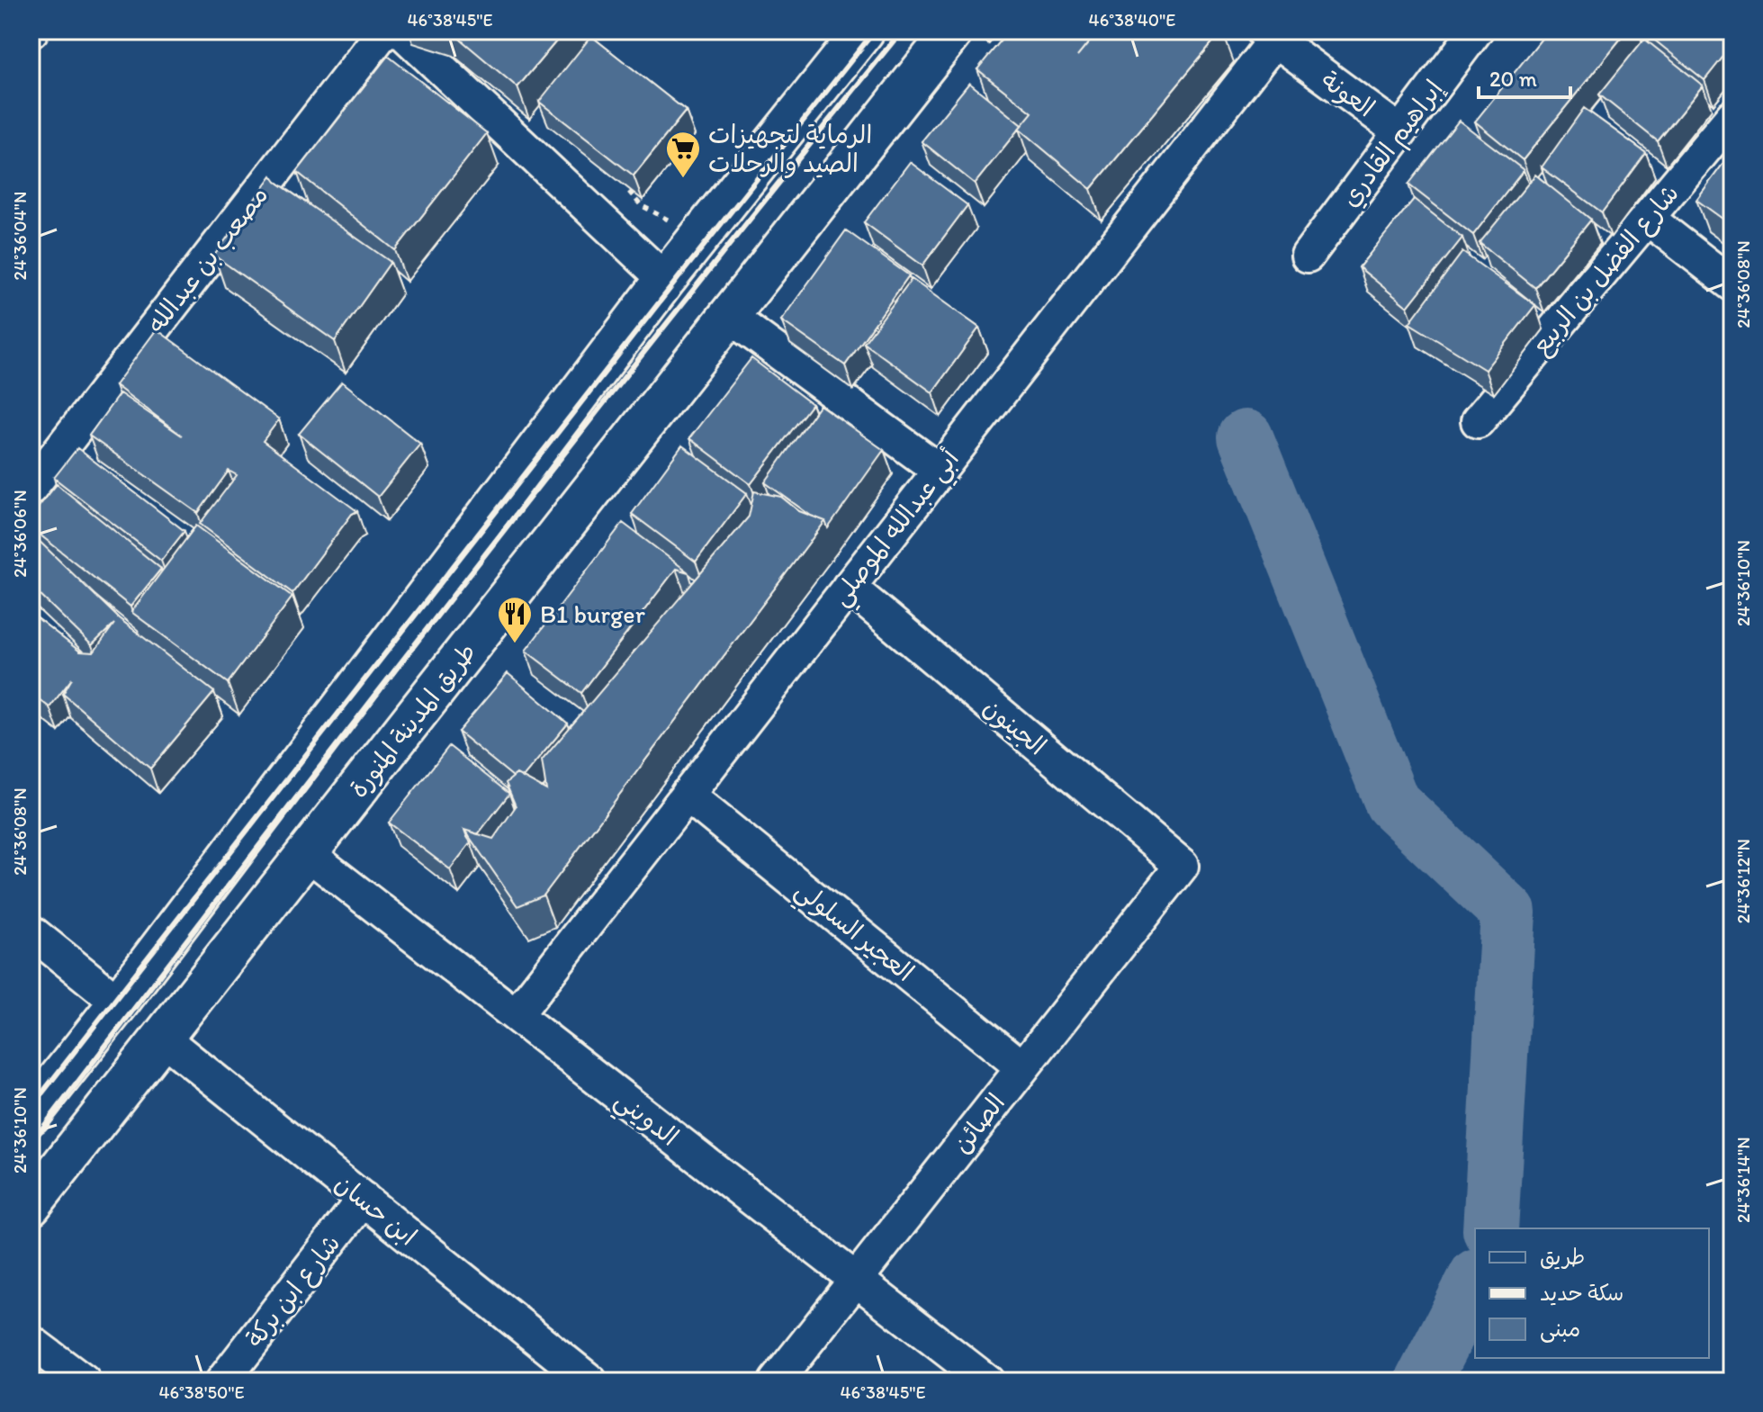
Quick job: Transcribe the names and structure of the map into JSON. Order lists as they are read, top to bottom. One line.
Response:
{"streets":{"main road":["طريق المدينة المنورة"],"street":["العونة","إبراهيم القادري","مصعب بن عبدالله","شارع الفضل بن الربيع","أبي عبدالله الموصلي","الجينون","العجير السلولي","الدويني","الصائن","ابن حسان","شارع ابن بركة"]},"crossings":[["العونة","إبراهيم القادري"],["العونة","أبي عبدالله الموصلي"],["أبي عبدالله الموصلي","الجينون"],["أبي عبدالله الموصلي","العجير السلولي"],["أبي عبدالله الموصلي","الدويني"],["طريق المدينة المنورة","الدويني"],["طريق المدينة المنورة","ابن حسان"],["الجينون","الصائن"],["العجير السلولي","الصائن"],["الدويني","الصائن"],["ابن حسان","شارع ابن بركة"]],"places":{"supermarket":["الرماية لتجهيزات الصيد والرحلات"],"restaurant":["B1 burger"]},"legend":["طريق","سكة حديد","مبنى"],"scale_bar":"20 m","coordinates":["46°38'45\"E","46°38'40\"E","24°36'04\"N","24°36'08\"N","24°36'06\"N","24°36'10\"N","24°36'12\"N","24°36'14\"N","46°38'50\"E"]}
